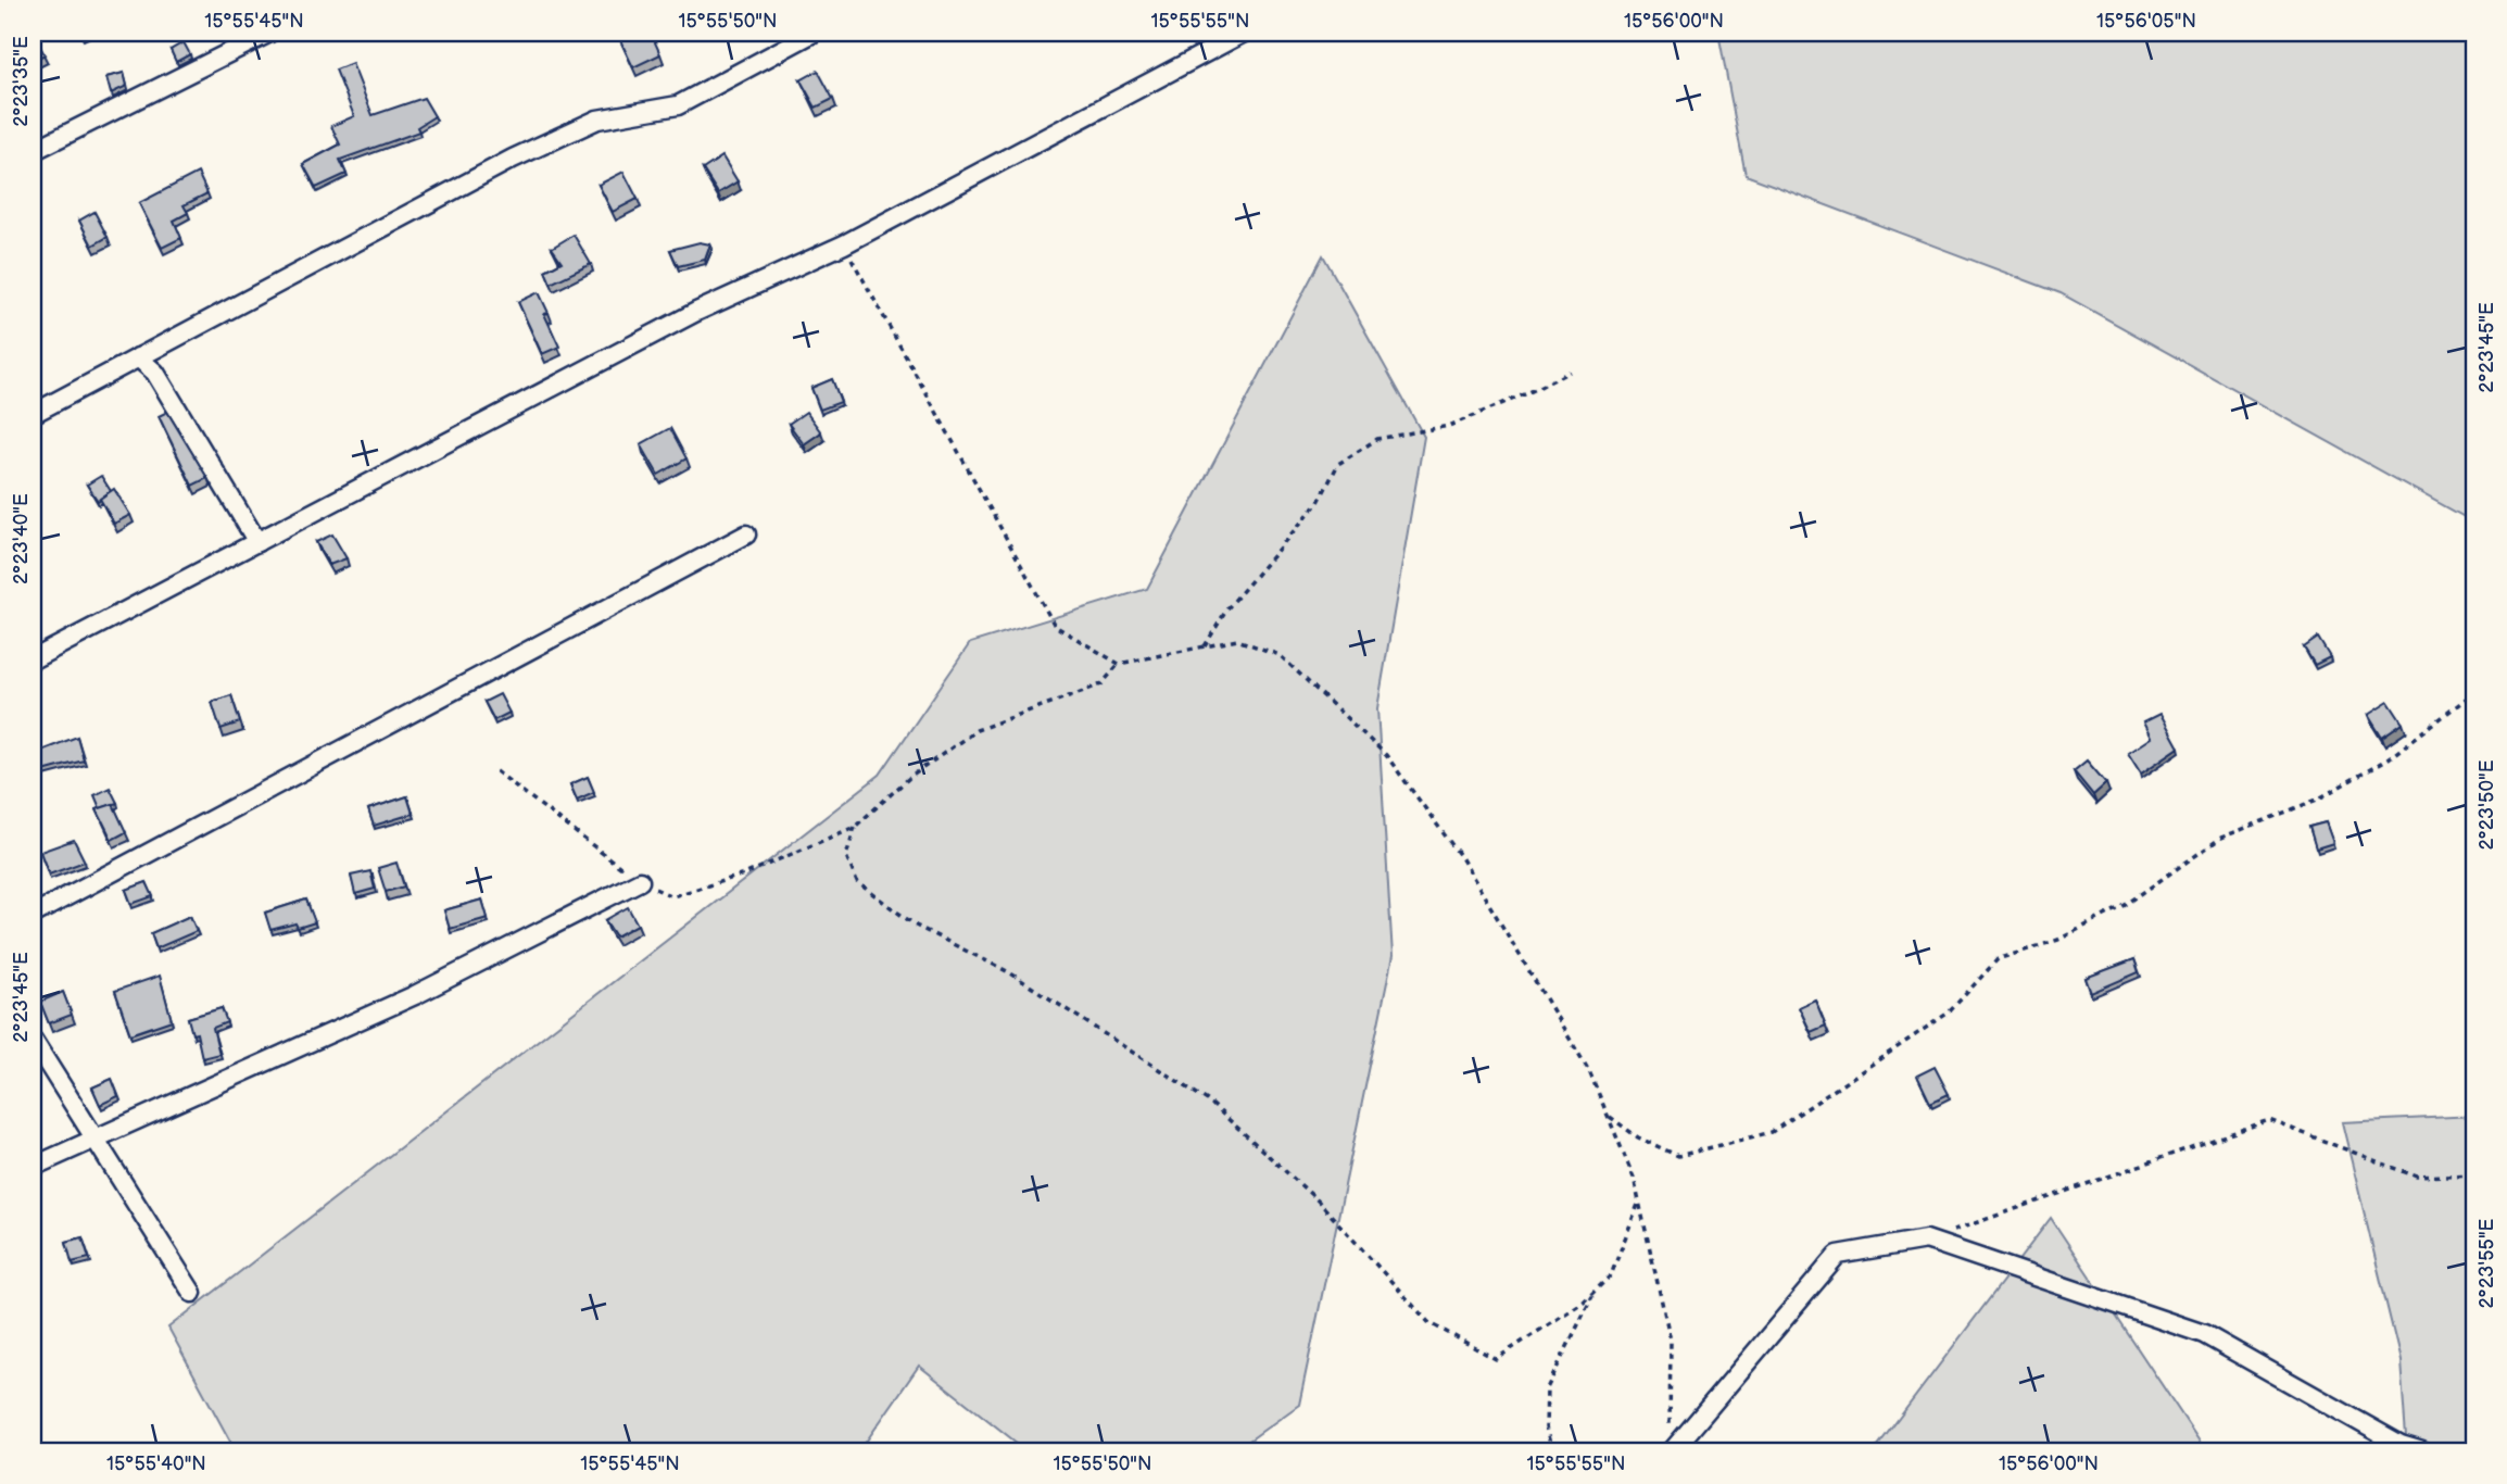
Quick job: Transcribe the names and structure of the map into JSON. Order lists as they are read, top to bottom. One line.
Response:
{"coordinates":["15°55'45\"N","15°55'50\"N","15°55'55\"N","15°56'00\"N","15°56'05\"N","2°23'35\"E","2°23'45\"E","2°23'40\"E","2°23'50\"E","2°23'55\"E","15°55'40\"N"]}
